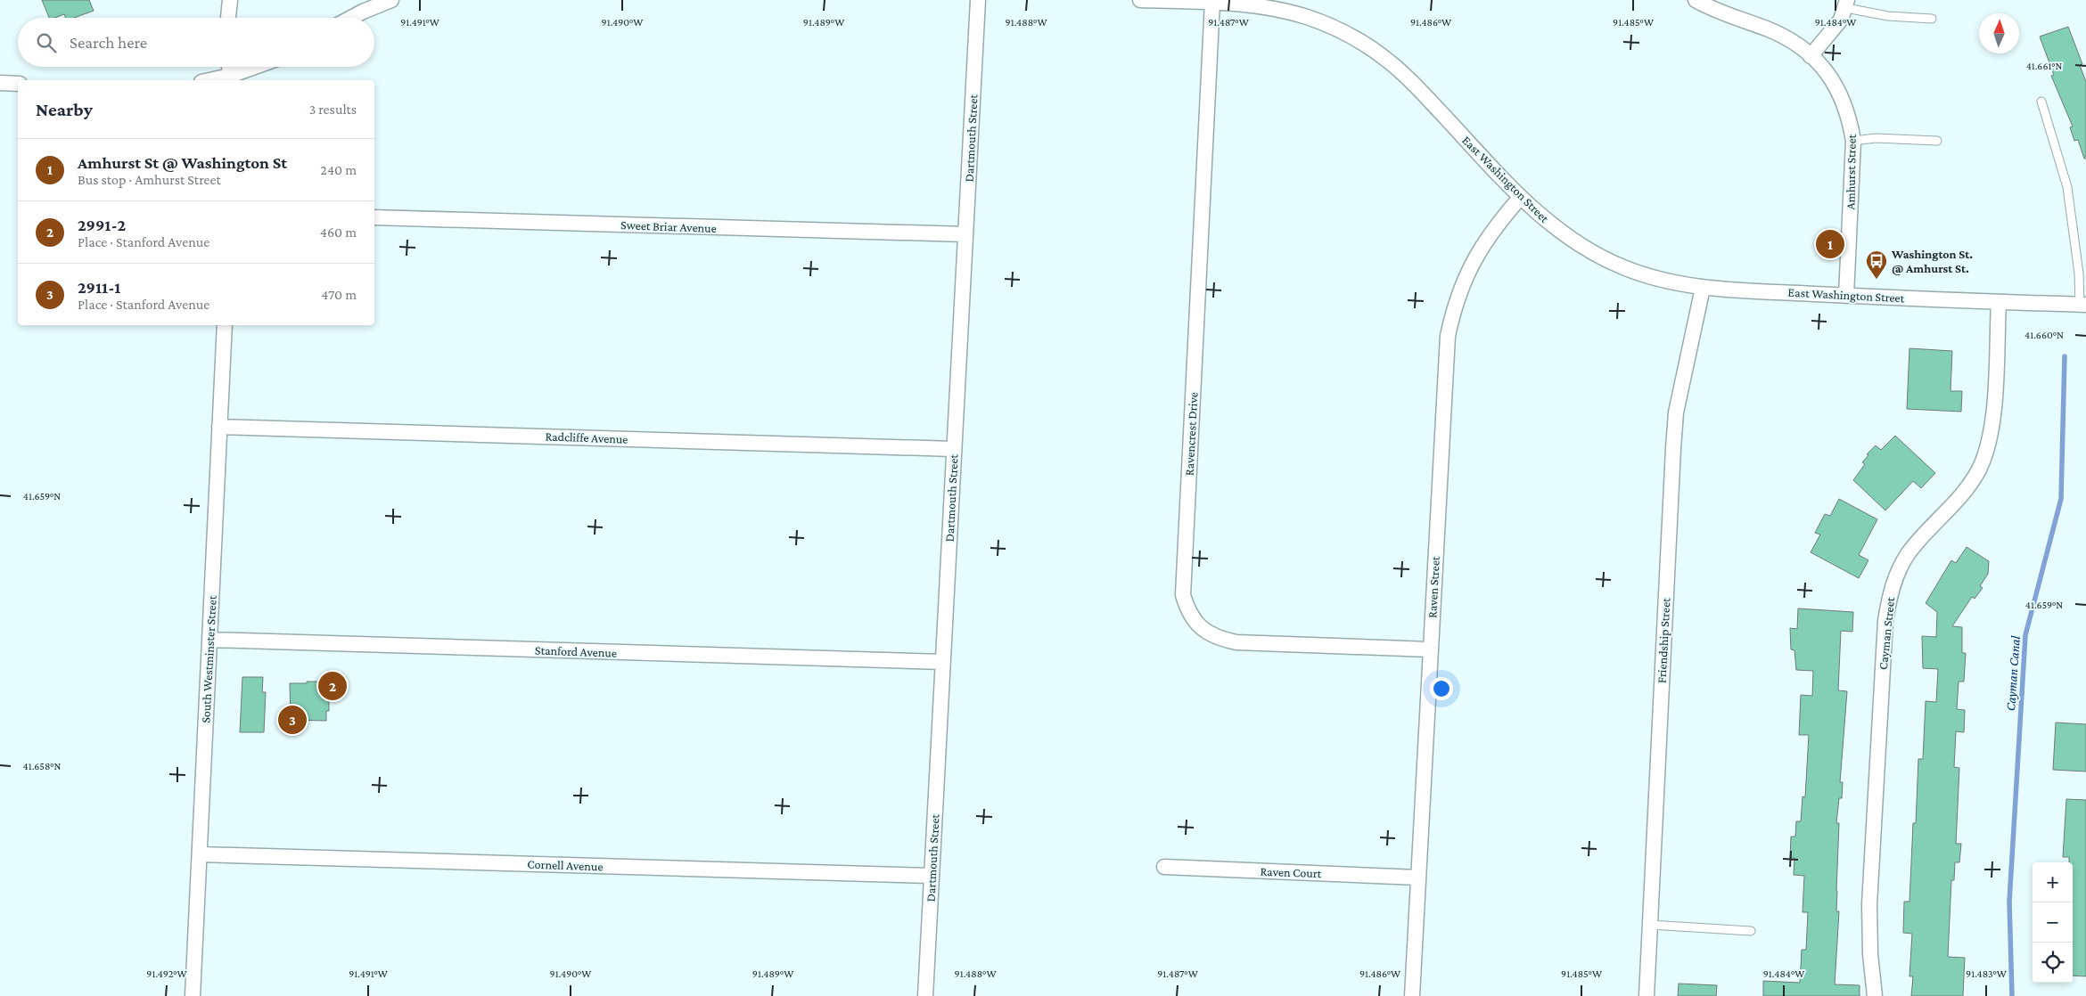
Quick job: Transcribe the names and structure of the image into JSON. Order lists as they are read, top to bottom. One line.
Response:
{"streets":{"street":["Dartmouth Street","Amhurst Street","East Washington Street","Sweet Briar Avenue","Ravencrest Drive","Radcliffe Avenue","Raven Street","Cayman Street","Friendship Street","Stanford Avenue","South Westminster Street","Cornell Avenue","Raven Court"]},"crossings":[["Dartmouth Street","Sweet Briar Avenue"],["Dartmouth Street","Radcliffe Avenue"],["Dartmouth Street","Stanford Avenue"],["Dartmouth Street","Cornell Avenue"],["Amhurst Street","East Washington Street"],["East Washington Street","Ravencrest Drive"],["East Washington Street","Raven Street"],["East Washington Street","Cayman Street"],["East Washington Street","Friendship Street"],["Ravencrest Drive","Raven Street"],["Radcliffe Avenue","South Westminster Street"],["Raven Street","Raven Court"],["Stanford Avenue","South Westminster Street"],["South Westminster Street","Cornell Avenue"]],"water":["Cayman Canal"],"places":{"bus stop":["Washington St. @ Amhurst St."]},"north":"top","page":{"search":"Search here","heading":["Nearby","3 results"],"list":[{"mark":"1","name":"Amhurst St @ Washington St","note":"Bus stop · Amhurst Street","value":"240 m"},{"mark":"2","name":"2991-2","note":"Place · Stanford Avenue","value":"460 m"},{"mark":"3","name":"2911-1","note":"Place · Stanford Avenue","value":"470 m"}],"pins":["1","2","3"],"map_buttons":["+","−"]},"coordinates":["91.491°W","91.487°W","91.485°W","91.490°W","91.489°W","91.488°W","91.486°W","91.484°W","41.661°N","41.660°N","41.659°N","41.658°N","91.492°W","91.483°W"]}
